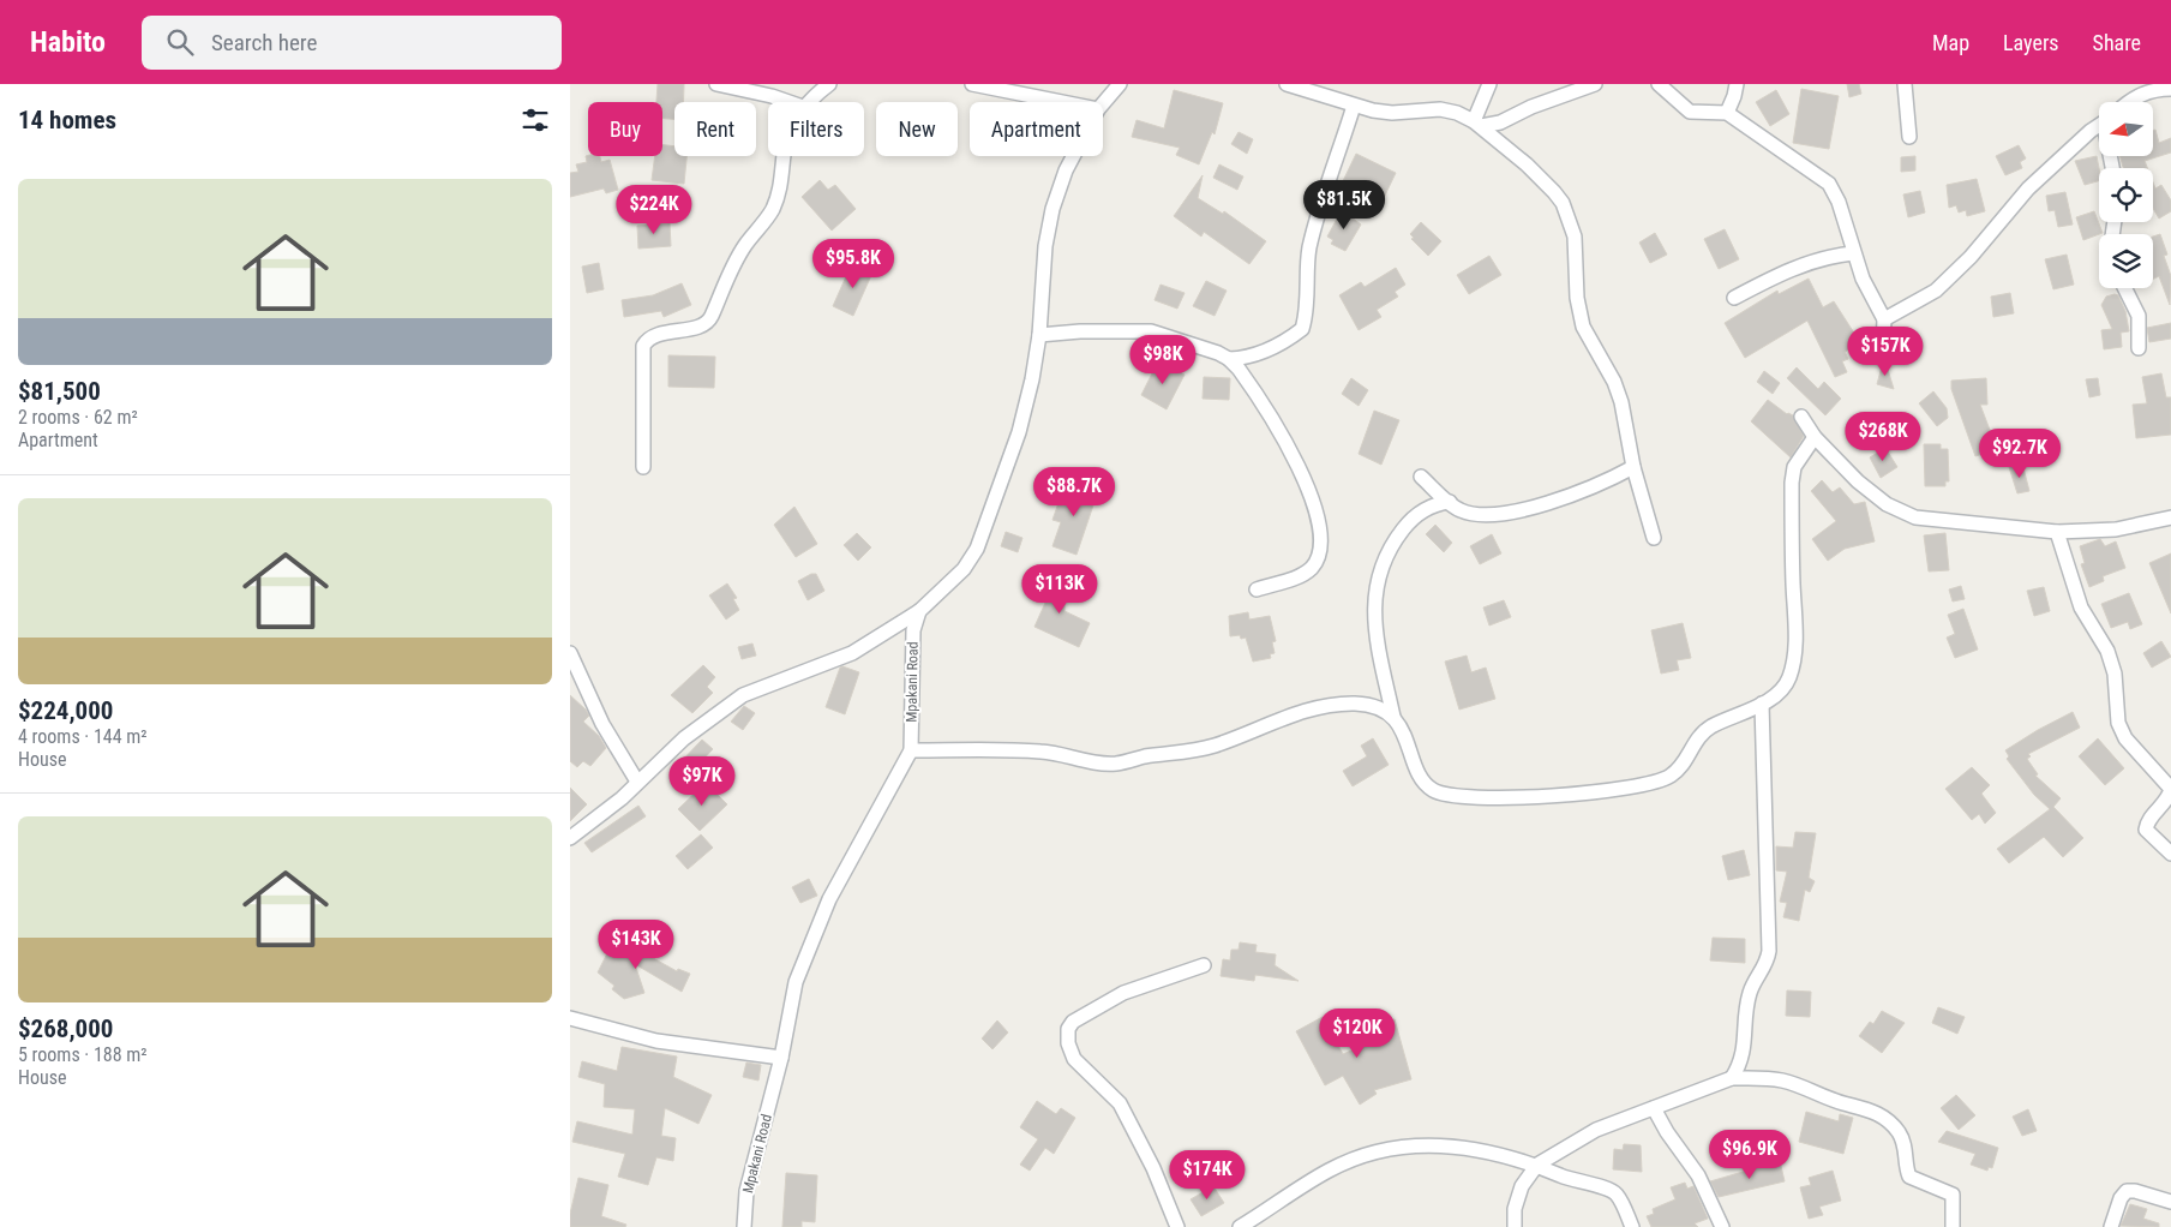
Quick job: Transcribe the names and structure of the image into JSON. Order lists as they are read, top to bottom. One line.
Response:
{"streets":{"street":["Mpakani Road"]},"north":"left","page":{"header":"Habito","search":"Search here","nav":["Map","Layers","Share"],"heading":"14 homes","chip":["Buy","Rent","Filters","New","Apartment"],"list":[{"name":"$81,500","note":"2 rooms · 62 m² · Apartment"},{"name":"$224,000","note":"4 rooms · 144 m² · House"},{"name":"$268,000","note":"5 rooms · 188 m² · House"}],"price":["$81.5K","$224K","$95.8K","$157K","$98K","$268K","$92.7K","$88.7K","$113K","$97K","$143K","$120K","$96.9K","$174K"]}}
